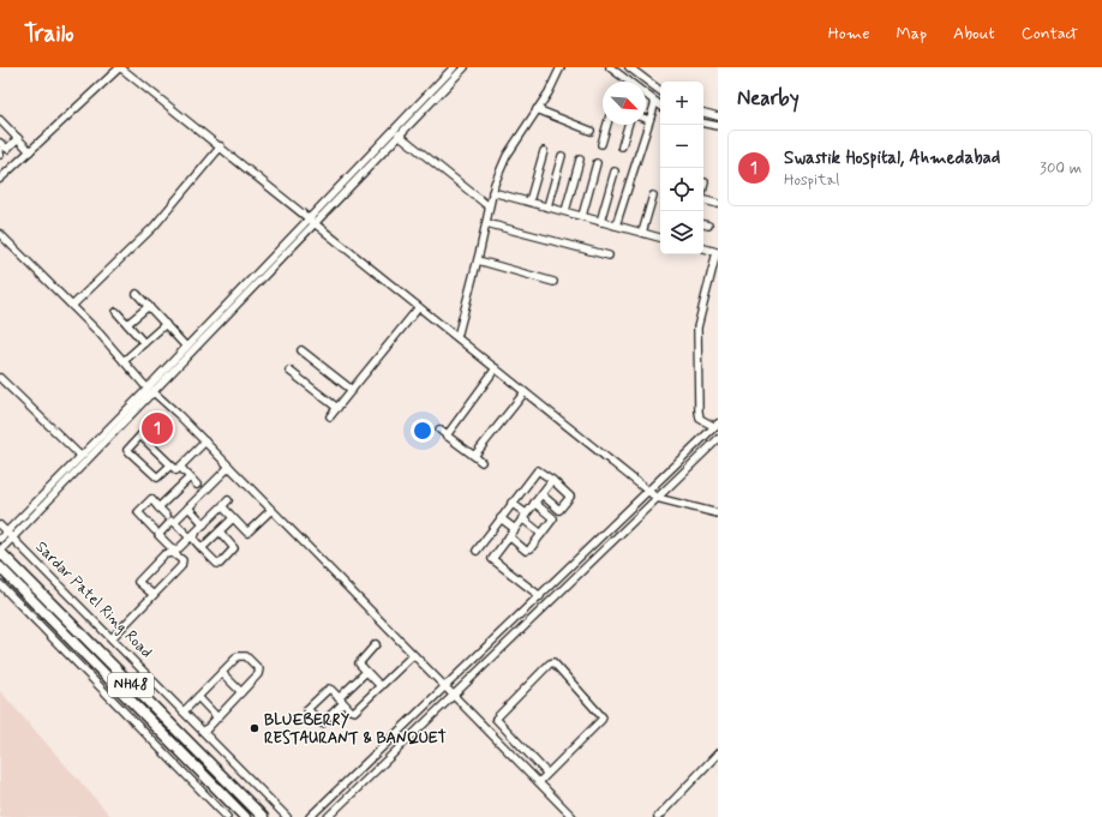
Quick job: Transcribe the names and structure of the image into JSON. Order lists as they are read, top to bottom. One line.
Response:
{"streets":{"highway":["Sardar Patel Ring Road","NH48"]},"places":["BLUEBERRY RESTAURANT & BANQUET"],"north":"bottom right","page":{"header":"Trailo","nav":["Home","Map","About","Contact"],"heading":"Nearby","map_buttons":["+","−"],"list":[{"mark":"1","name":"Swastik Hospital, Ahmedabad","note":"Hospital","value":"300 m"}],"pins":"1"}}
